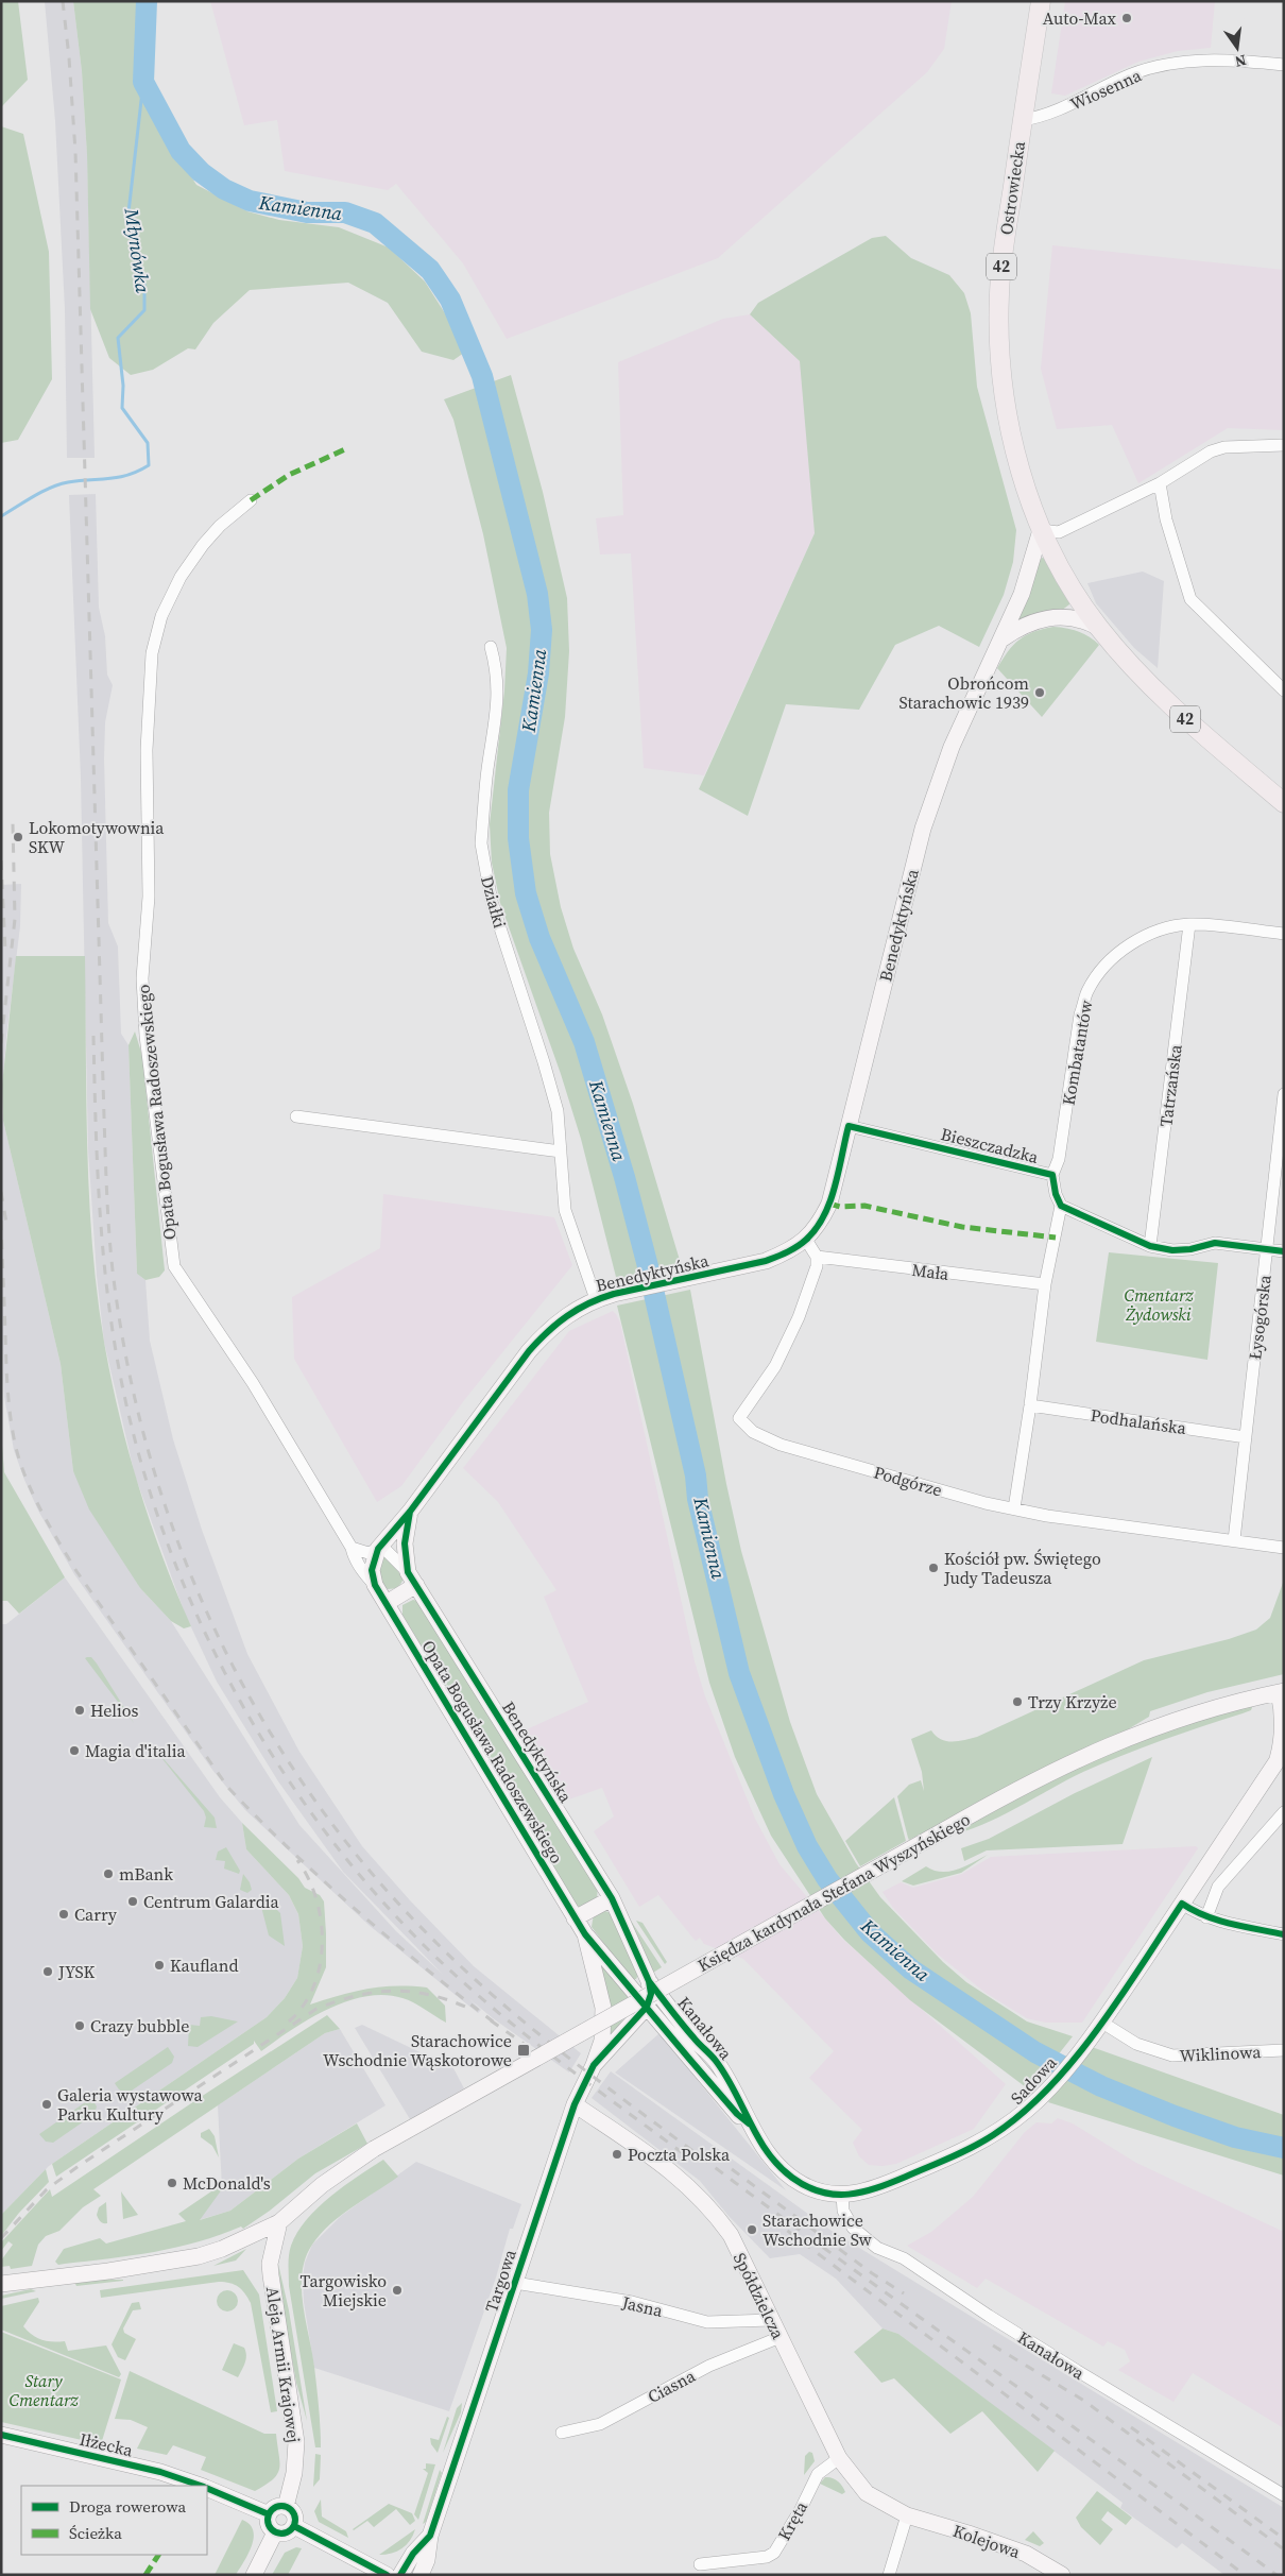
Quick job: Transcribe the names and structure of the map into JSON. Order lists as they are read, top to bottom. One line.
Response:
{"streets":{"main road":["Ostrowiecka","42"],"street":["Wiosenna","Działki","Benedyktyńska","Kombatantów","Tatrzańska","Opata Bogusława Radoszewskiego","Bieszczadzka","Mała","Łysogórska","Podhalańska","Podgórze","Księdza kardynała Stefana Wyszyńskiego","Kanałowa","Wiklinowa","Sadowa","Targowa","Spółdzielcza","Jasna","Aleja Armii Krajowej","Ciasna","Iłżecka","Kręta","Kolejowa"]},"crossings":[["Wiosenna","Ostrowiecka"],["Ostrowiecka","42"],["Ostrowiecka","Benedyktyńska"],["42","Benedyktyńska"],["Działki","Benedyktyńska"],["Benedyktyńska","Opata Bogusława Radoszewskiego"],["Benedyktyńska","Bieszczadzka"],["Benedyktyńska","Kanałowa"],["Benedyktyńska","Targowa"],["Kombatantów","Tatrzańska"],["Kombatantów","Bieszczadzka"],["Opata Bogusława Radoszewskiego","Kanałowa"],["Opata Bogusława Radoszewskiego","Targowa"],["Mała","Podgórze"],["Łysogórska","Podhalańska"],["Łysogórska","Podgórze"],["Księdza kardynała Stefana Wyszyńskiego","Sadowa"],["Księdza kardynała Stefana Wyszyńskiego","Aleja Armii Krajowej"],["Kanałowa","Sadowa"],["Kanałowa","Targowa"],["Wiklinowa","Sadowa"],["Targowa","Spółdzielcza"],["Targowa","Jasna"],["Spółdzielcza","Jasna"],["Spółdzielcza","Ciasna"],["Spółdzielcza","Kręta"],["Spółdzielcza","Kolejowa"],["Aleja Armii Krajowej","Iłżecka"]],"water":["Kamienna","Młynówka"],"parks":["Cmentarz Żydowski","Stary Cmentarz"],"places":{"other":["Auto-Max","Obrońcom Starachowic 1939","Lokomotywownia SKW","Kościół pw. Świętego Judy Tadeusza","Trzy Krzyże","Helios","Magia d'italia","mBank","Centrum Galardia","Carry","Kaufland","JYSK","Crazy bubble","Galeria wystawowa Parku Kultury","Poczta Polska","McDonald's","Starachowice Wschodnie Sw","Targowisko Miejskie"],"transit":["Starachowice Wschodnie Wąskotorowe"]},"legend":["Droga rowerowa","Ścieżka"],"north":"bottom"}
